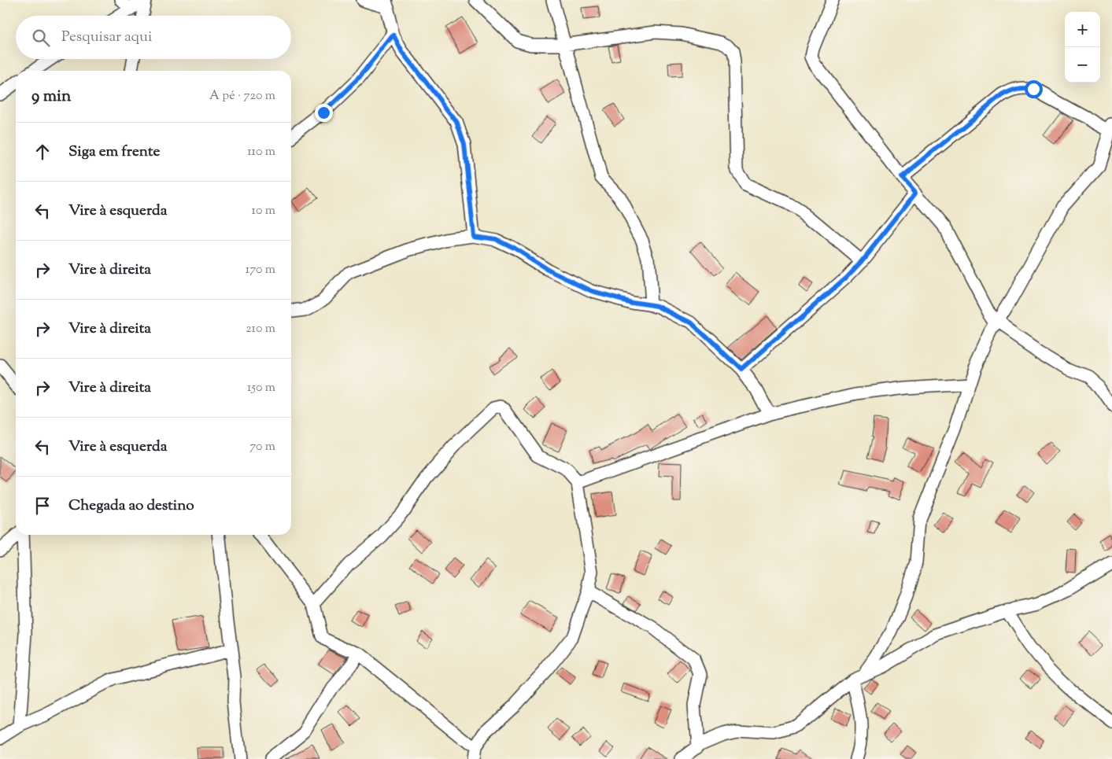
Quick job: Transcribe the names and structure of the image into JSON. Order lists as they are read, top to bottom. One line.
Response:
{"page":{"map_buttons":["+","−"],"search":"Pesquisar aqui","heading":["9 min","A pé · 720 m"],"list":[["Siga em frente","110 m"],["Vire à esquerda","10 m"],["Vire à direita","170 m"],["Vire à direita","210 m"],["Vire à direita","150 m"],["Vire à esquerda","70 m"],"Chegada ao destino"]}}
